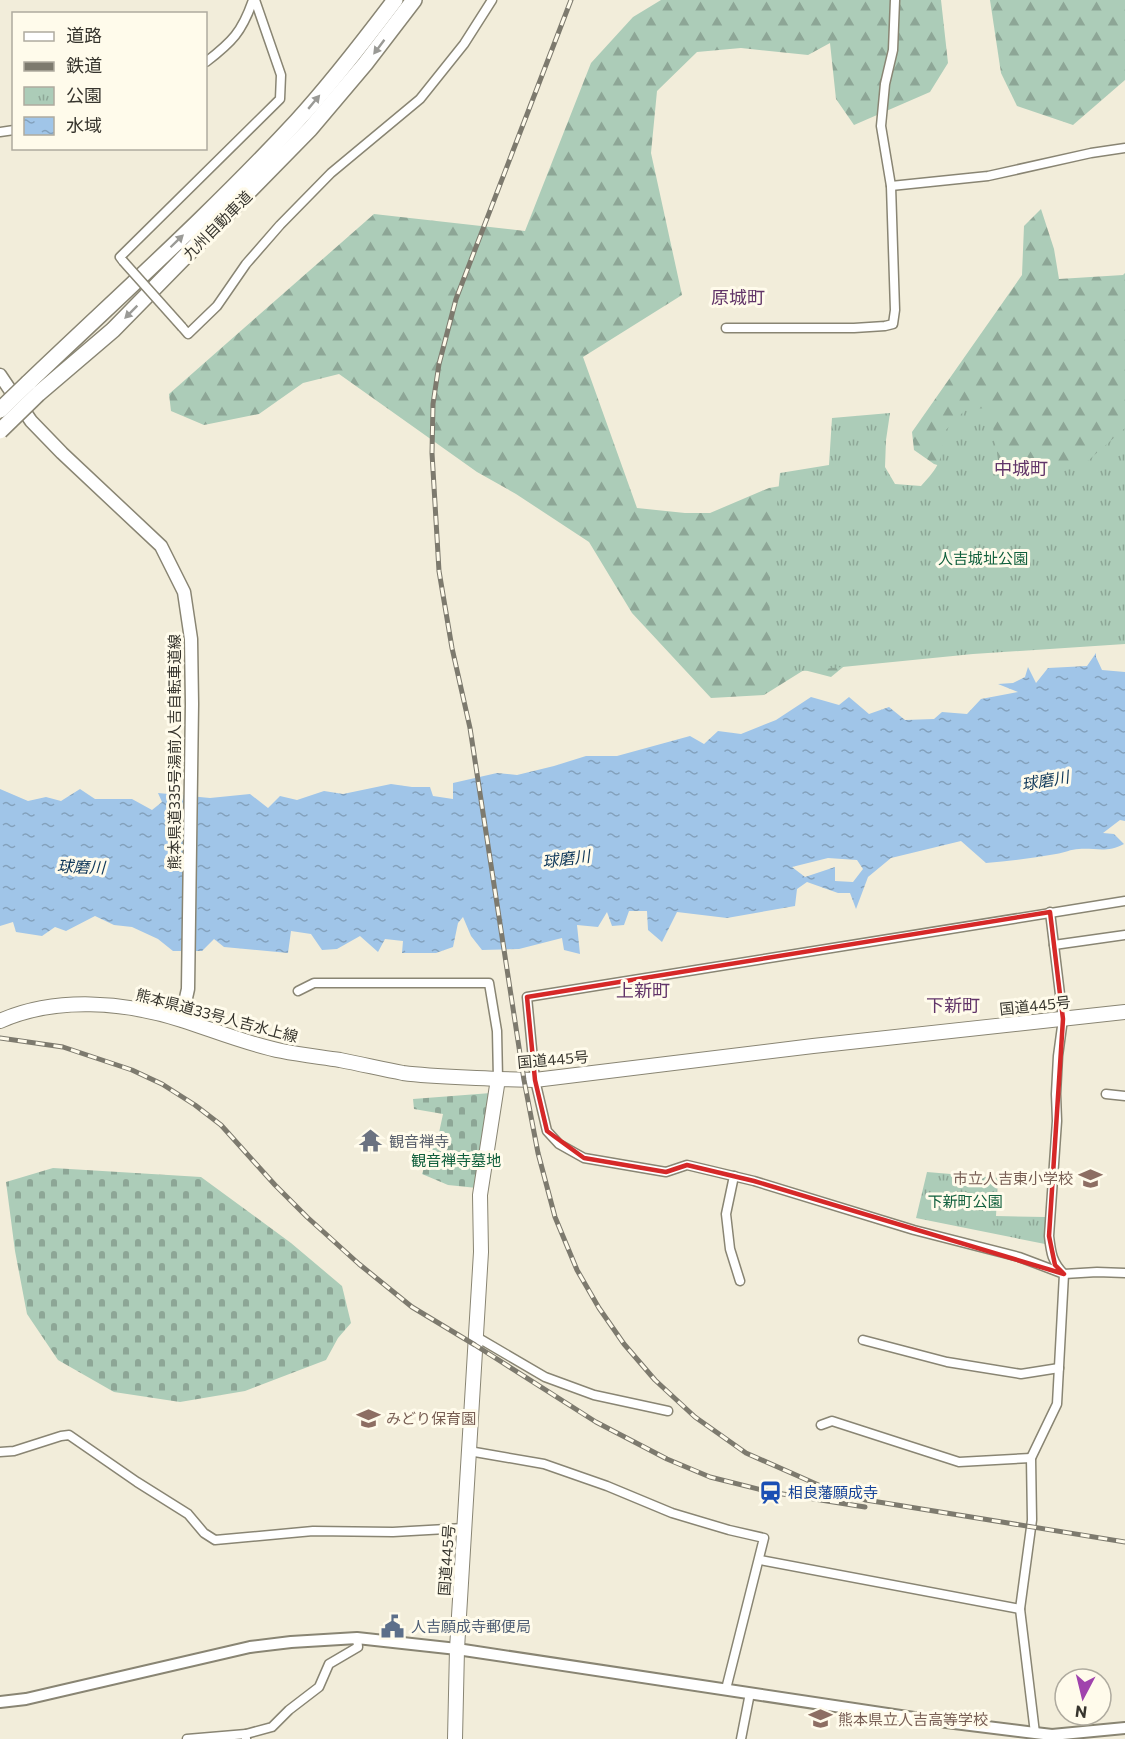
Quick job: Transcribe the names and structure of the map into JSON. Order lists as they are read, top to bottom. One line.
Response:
{"streets":{"highway":["九州自動車道"],"main road":["熊本県道335号湯前人吉自転車道線","国道445号","熊本県道33号人吉水上線"]},"crossings":[["熊本県道335号湯前人吉自転車道線","熊本県道33号人吉水上線"],["国道445号","熊本県道33号人吉水上線"]],"districts":["原城町","中城町","上新町","下新町"],"water":["球磨川"],"parks":["人吉城址公園","観音禅寺墓地","下新町公園"],"places":{"temple":["観音禅寺"],"school or university":["市立人吉東小学校","みどり保育園","熊本県立人吉高等学校"],"station":["相良藩願成寺"],"public building":["人吉願成寺郵便局"]},"legend":["道路","鉄道","公園","水域"],"north":"bottom"}
